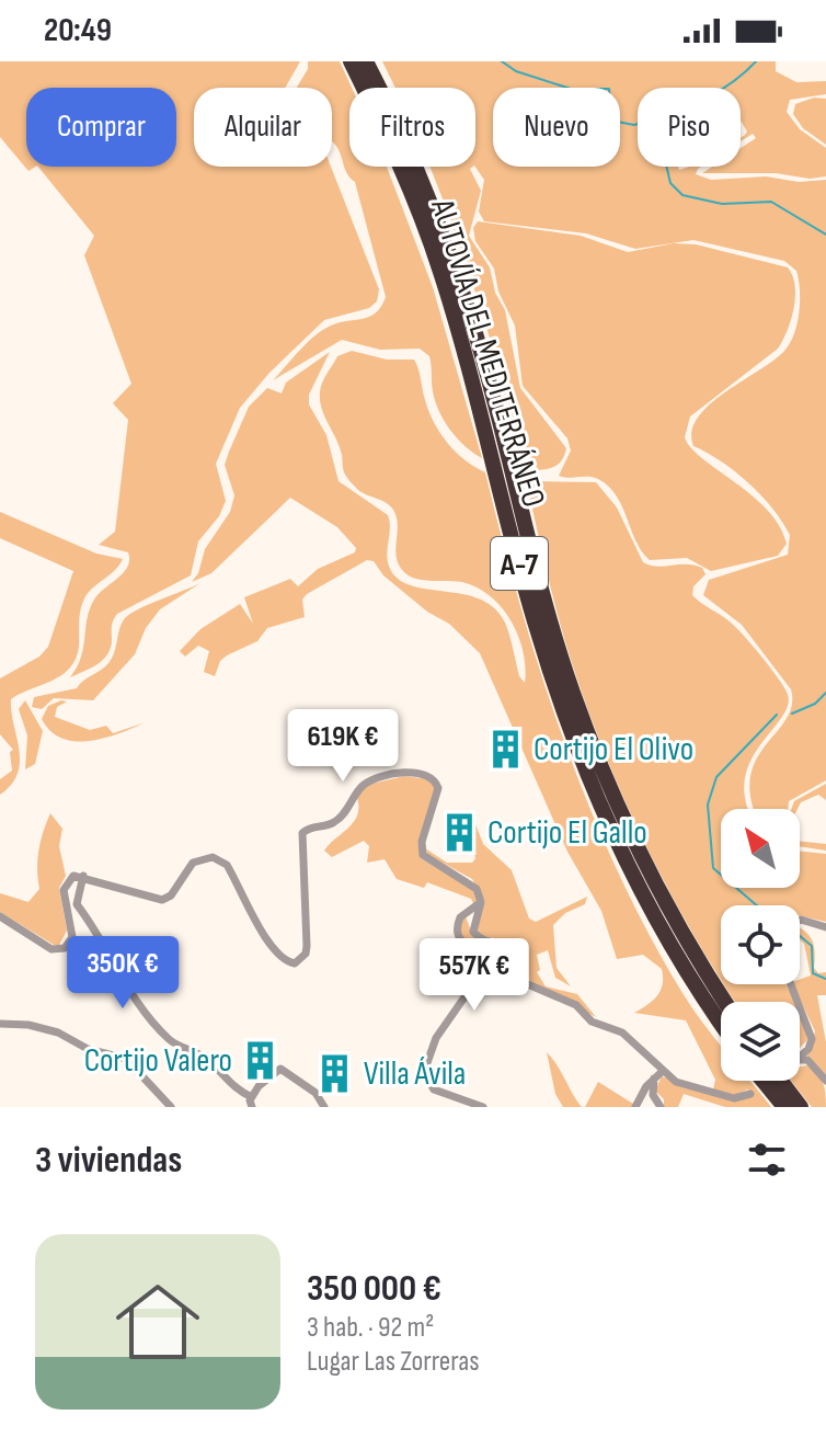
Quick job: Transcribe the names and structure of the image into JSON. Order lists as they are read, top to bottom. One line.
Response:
{"streets":{"highway":["AUTOVÍA DEL MEDITERRÁNEO","A-7"]},"places":{"building":["Cortijo El Olivo","Cortijo El Gallo","Cortijo Valero","Villa Ávila"]},"north":"top left","page":{"status":"20:49","chip":["Comprar","Alquilar","Filtros","Nuevo","Piso"],"price":["619K €","350K €","557K €"],"heading":"3 viviendas","list":[{"name":"350 000 €","note":"3 hab. · 92 m² · Lugar Las Zorreras"}]}}
